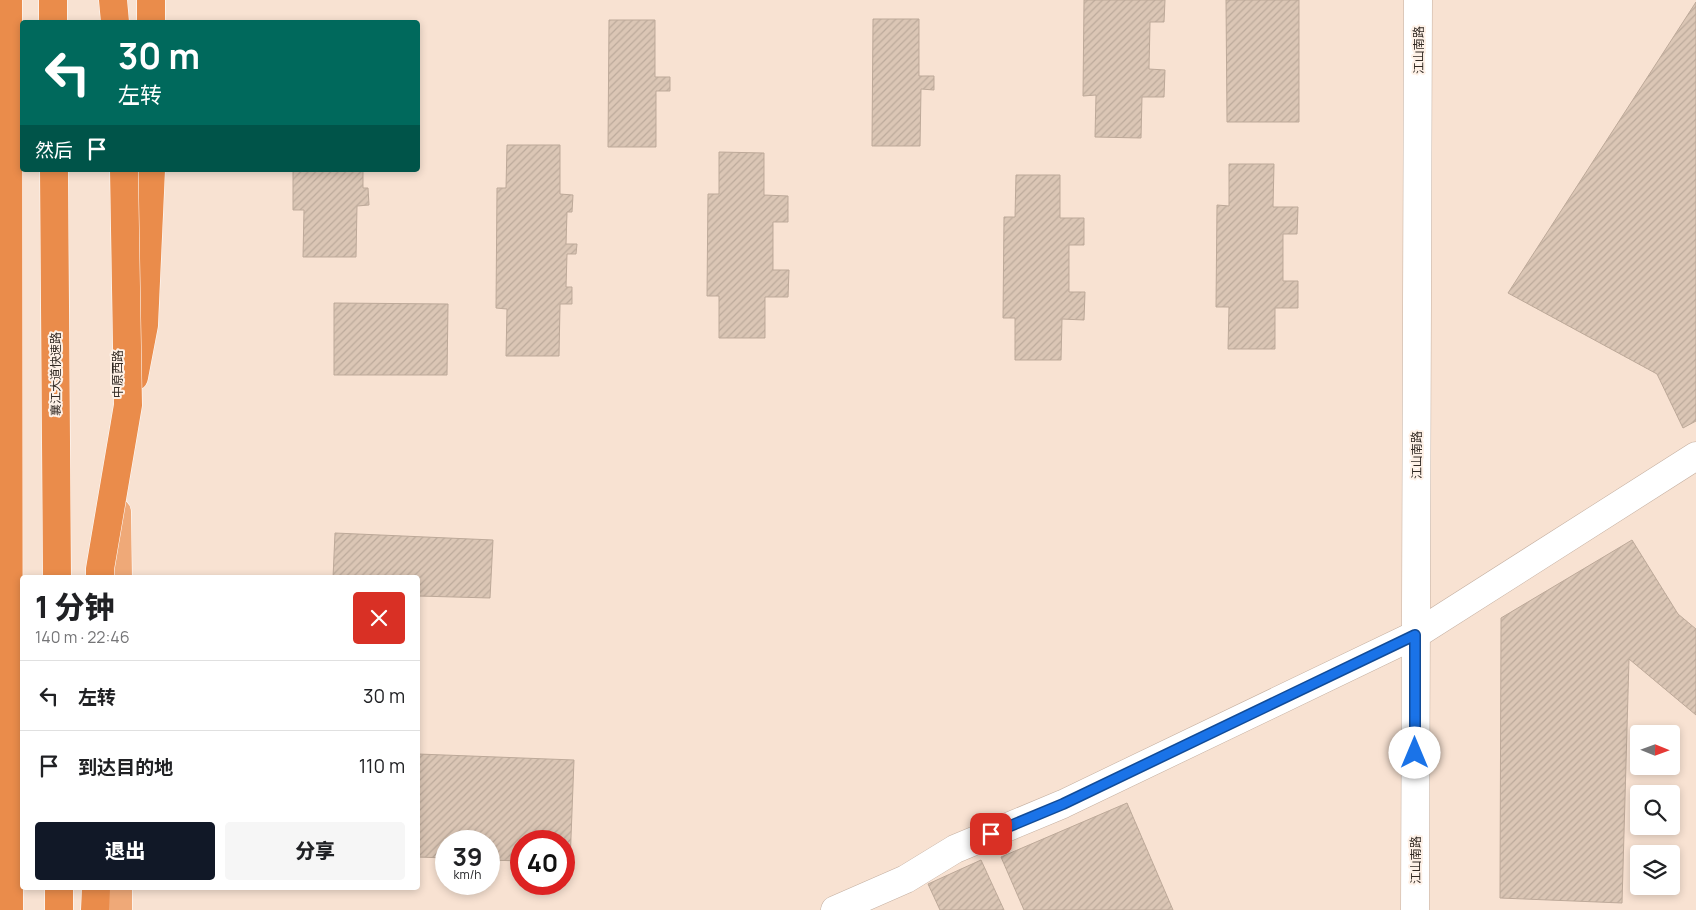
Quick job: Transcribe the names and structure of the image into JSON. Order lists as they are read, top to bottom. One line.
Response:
{"streets":{"highway":["襄江大道快速路"],"main road":["中原西路"],"street":["江山南路"]},"north":"right","page":{"turn":["30 m","左转"],"then":"然后","heading":["1 分钟","140 m · 22:46"],"list":[{"name":"左转","value":"30 m"},{"name":"到达目的地","value":"110 m"}],"buttons":["退出","分享"],"speed":"39 km/h","limit":"40"}}
